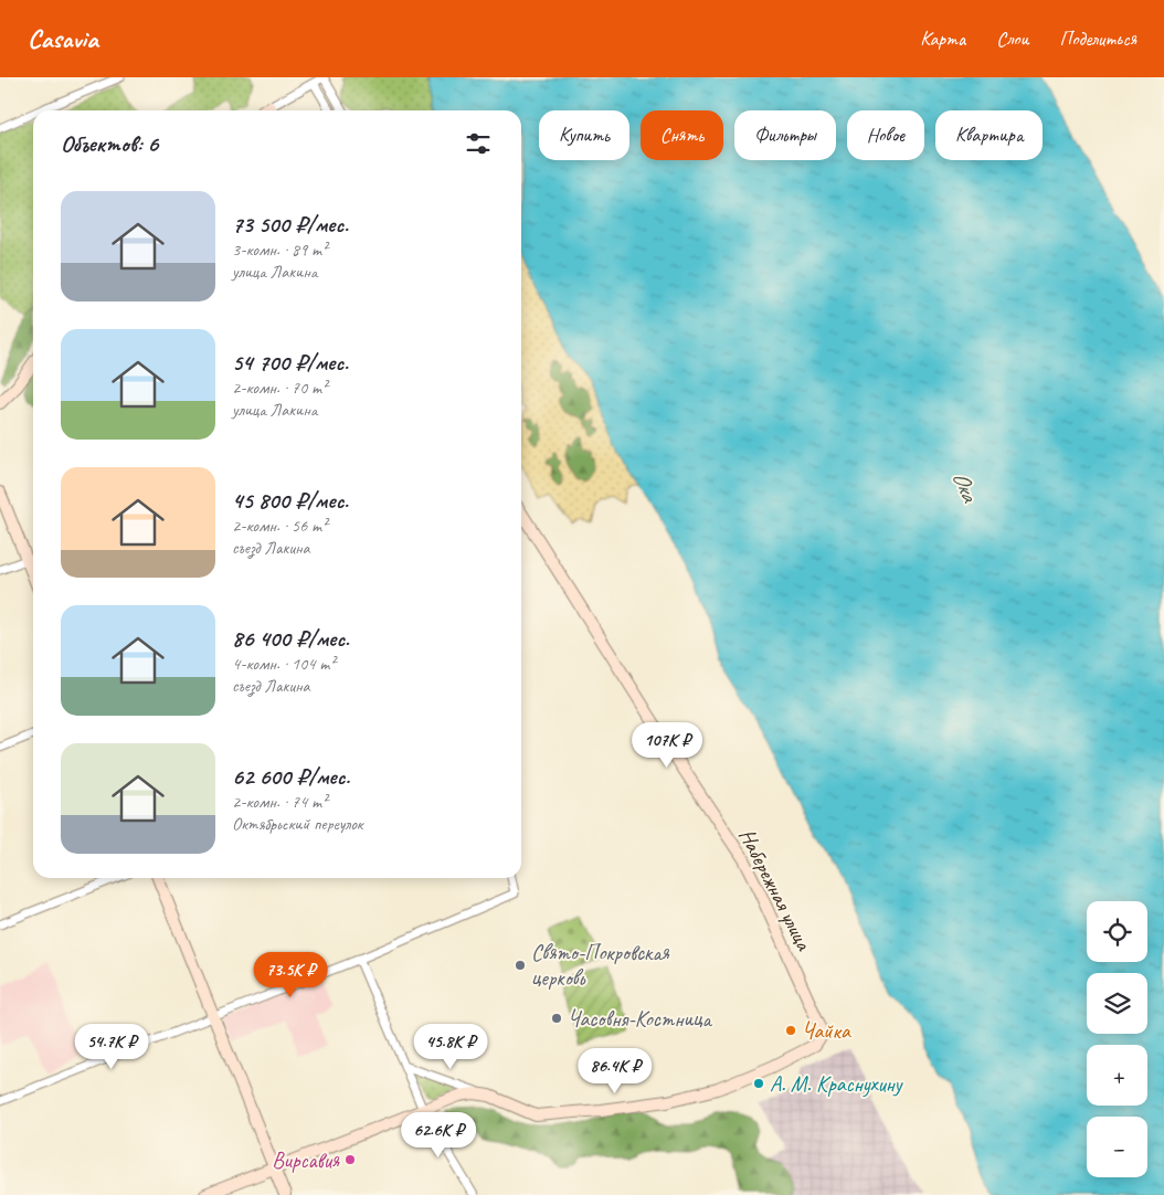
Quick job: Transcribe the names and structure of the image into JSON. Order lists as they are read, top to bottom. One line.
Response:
{"streets":{"street":["Набережная улица"]},"water":["Ока"],"places":["Свято-Покровская церковь","Часовня-Костница","Чайка","А. М. Краснухину","Вирсавия"],"page":{"header":"Casavia","nav":["Карта","Слои","Поделиться"],"chip":["Купить","Снять","Фильтры","Новое","Квартира"],"heading":"Объектов: 6","list":[{"name":"73 500 ₽/мес.","note":"3-комн. · 89 m² · улица Лакина"},{"name":"54 700 ₽/мес.","note":"2-комн. · 70 m² · улица Лакина"},{"name":"45 800 ₽/мес.","note":"2-комн. · 56 m² · съезд Лакина"},{"name":"86 400 ₽/мес.","note":"4-комн. · 104 m² · съезд Лакина"},{"name":"62 600 ₽/мес.","note":"2-комн. · 74 m² · Октябрьский переулок"}],"price":["107K ₽","73.5K ₽","54.7K ₽","45.8K ₽","86.4K ₽","62.6K ₽"],"map_buttons":["+","−"]}}
